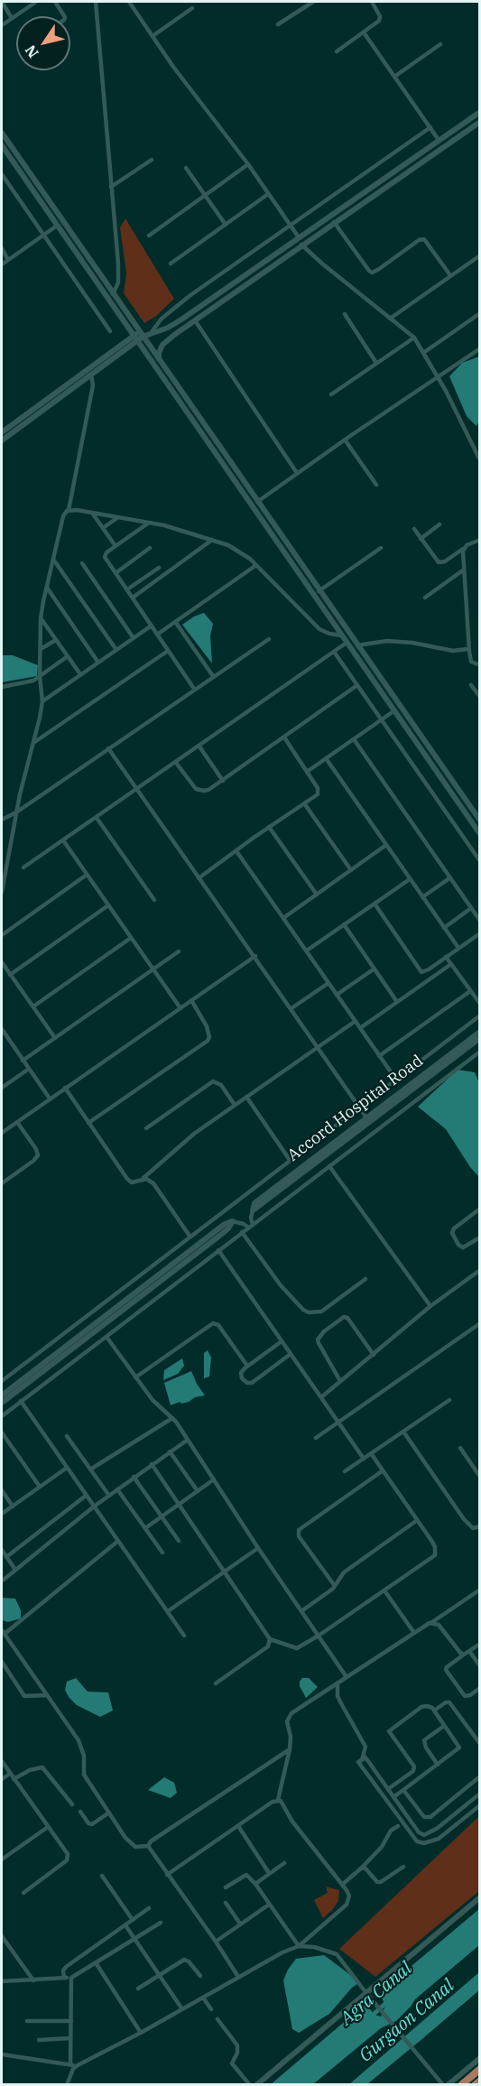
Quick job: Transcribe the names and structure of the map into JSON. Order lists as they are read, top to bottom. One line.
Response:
{"streets":{"street":["Accord Hospital Road"]},"water":["Agra Canal","Gurgaon Canal"],"north":"bottom left"}
